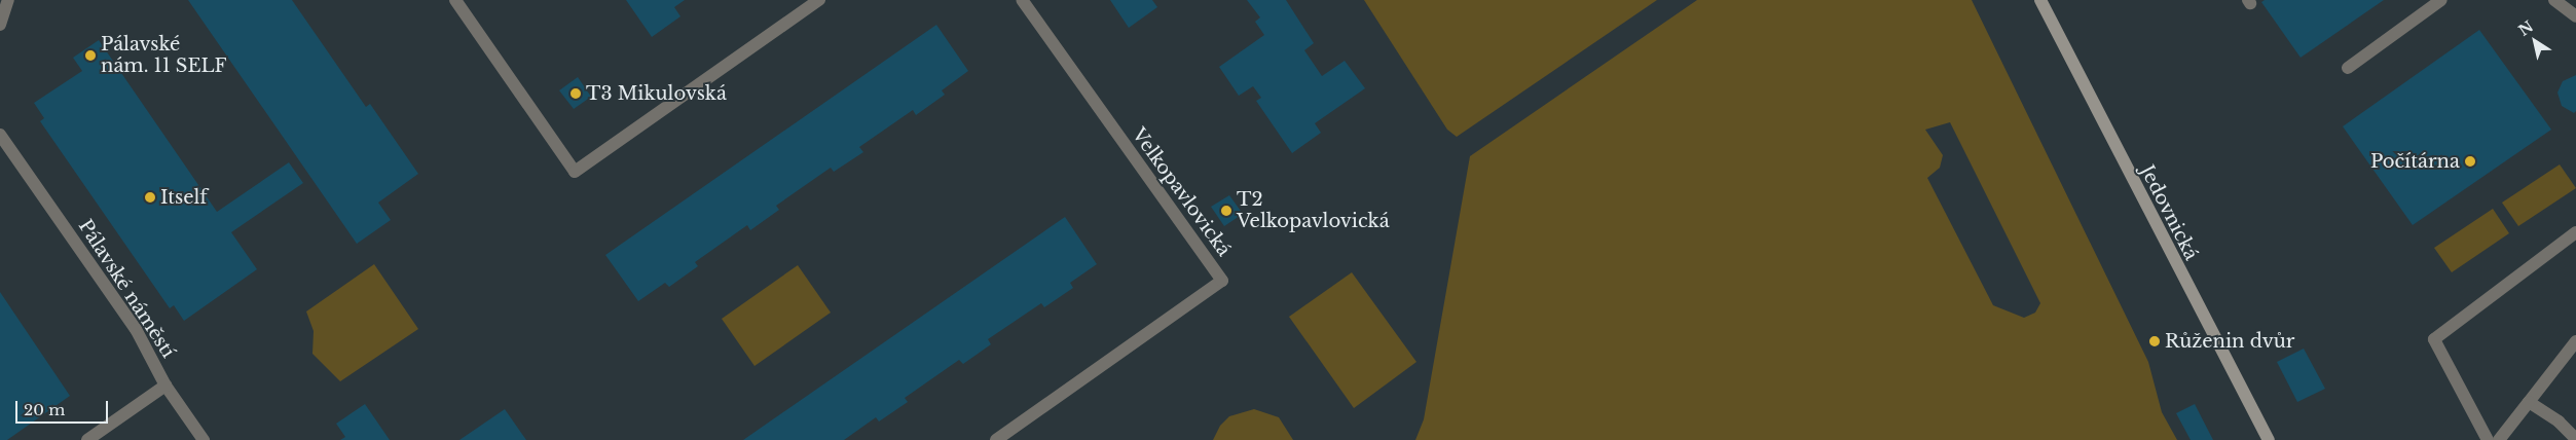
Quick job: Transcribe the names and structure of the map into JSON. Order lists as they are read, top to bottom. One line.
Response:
{"streets":{"main road":["Jedovnická"],"street":["Velkopavlovická","Pálavské náměstí"]},"places":["Pálavské nám. 11 SELF","T3 Mikulovská","Počítárna","Itself","T2 Velkopavlovická","Růženin dvůr"],"scale_bar":"20 m","north":"top left"}
